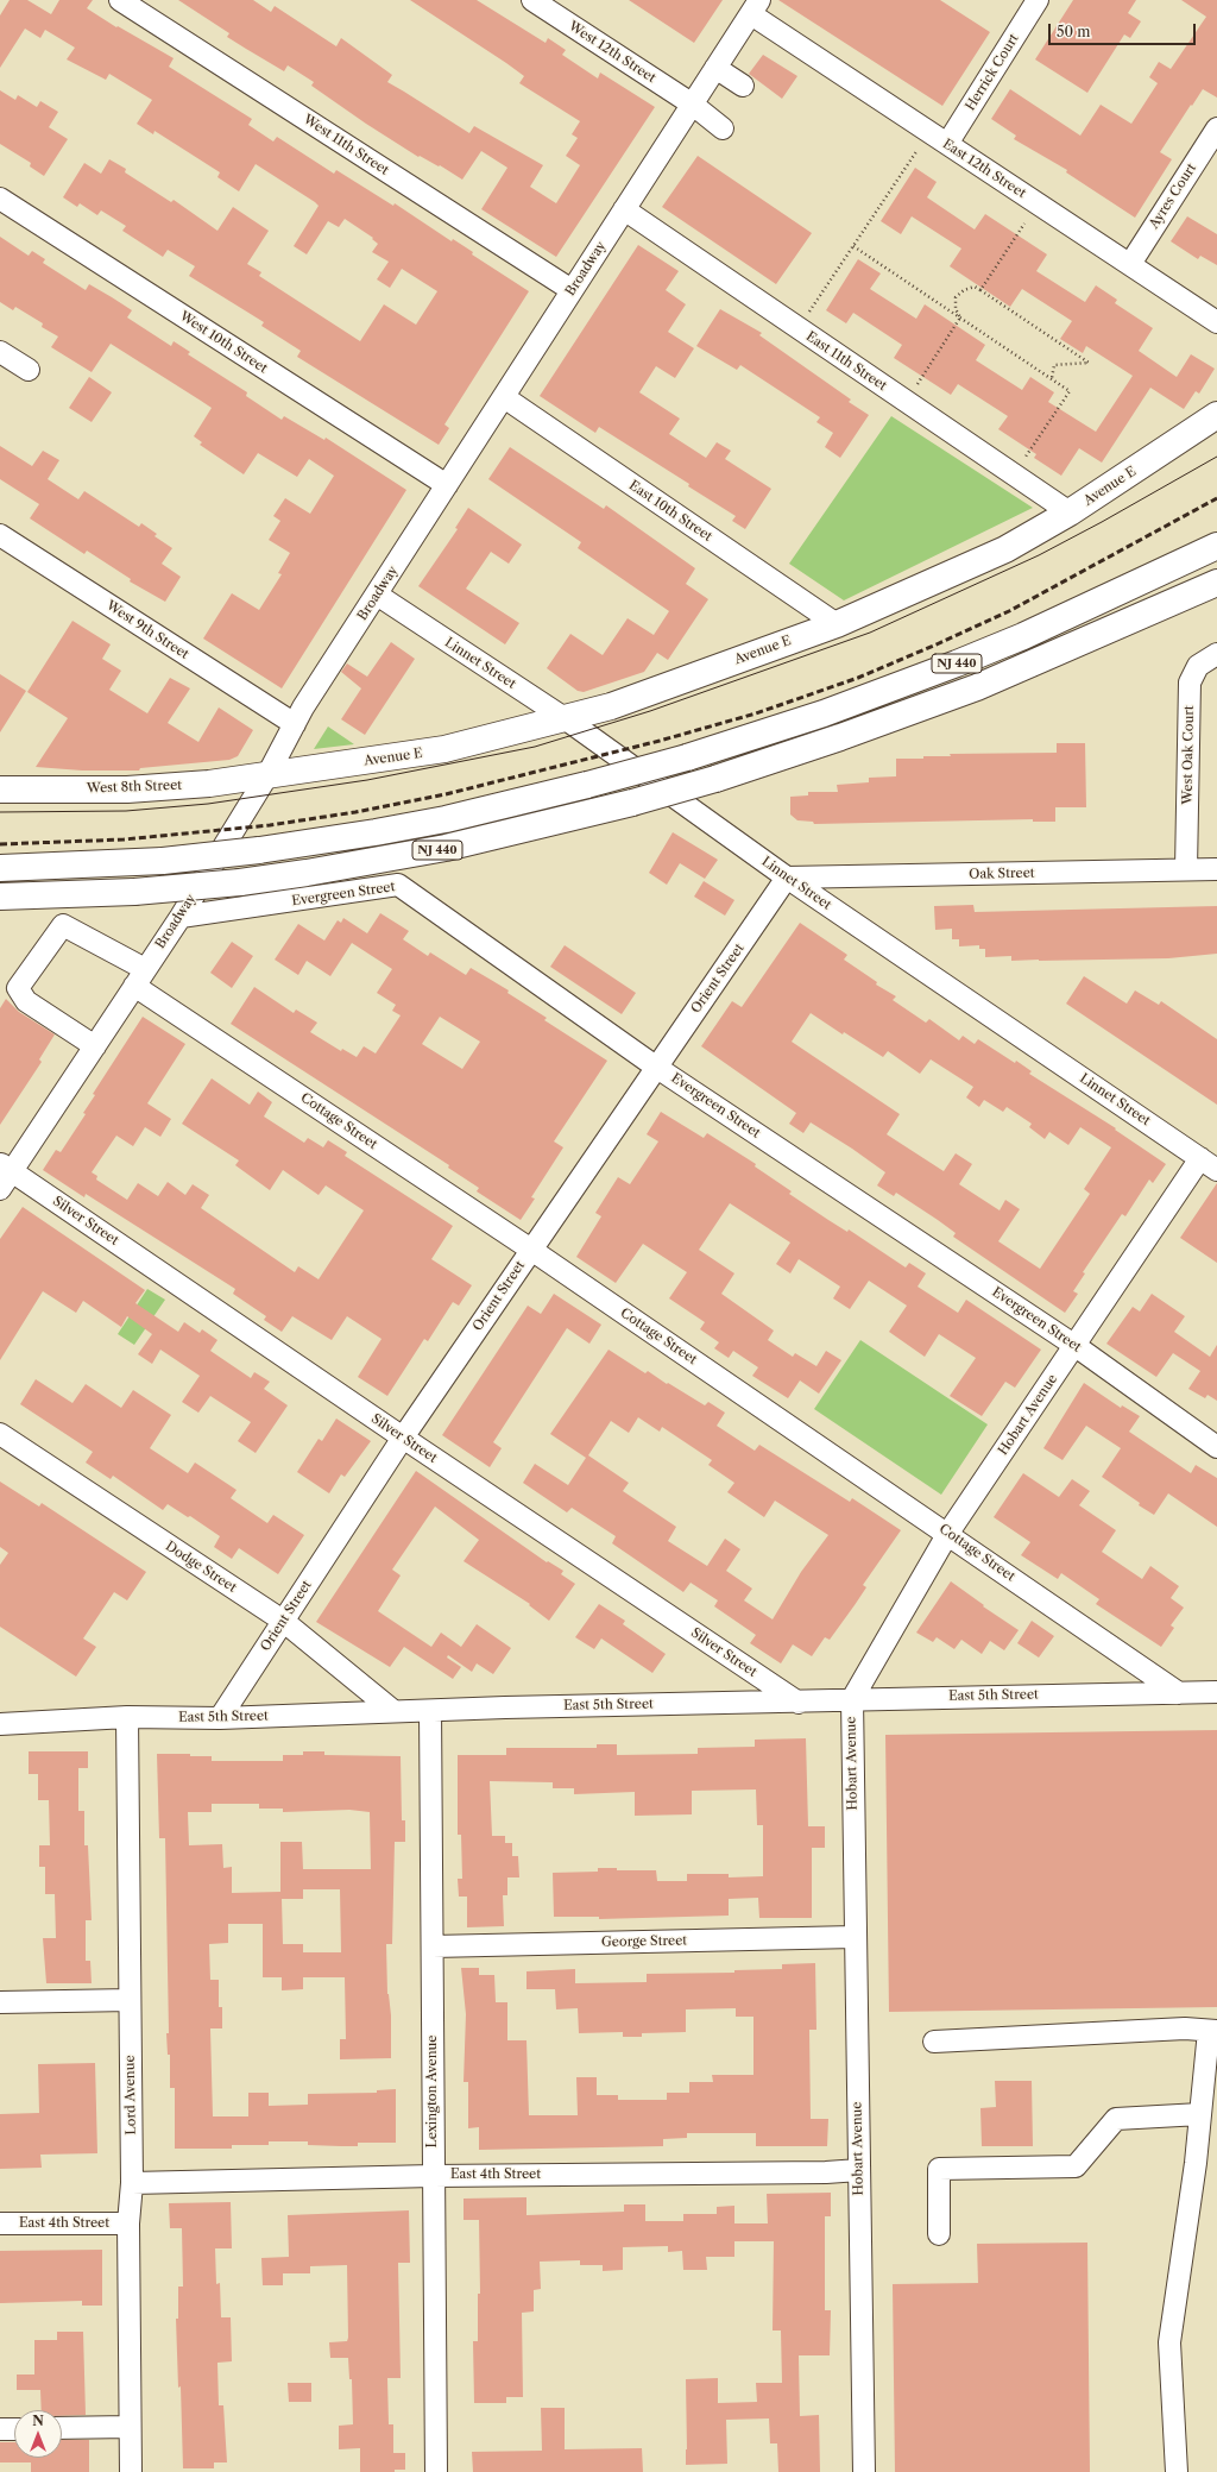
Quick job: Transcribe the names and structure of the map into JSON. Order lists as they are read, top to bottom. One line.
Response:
{"streets":{"main road":["Avenue E","NJ 440","West 8th Street"],"street":["West 12th Street","Herrick Court","West 11th Street","East 12th Street","Ayres Court","Broadway","West 10th Street","East 11th Street","East 10th Street","West 9th Street","Linnet Street","West Oak Court","Oak Street","Evergreen Street","Orient Street","Cottage Street","Silver Street","Hobart Avenue","Dodge Street","East 5th Street","George Street","Lexington Avenue","Lord Avenue","East 4th Street"]},"crossings":[["West 12th Street","Broadway"],["Herrick Court","East 12th Street"],["West 11th Street","Broadway"],["East 12th Street","Ayres Court"],["East 12th Street","Broadway"],["Broadway","West 10th Street"],["Broadway","East 11th Street"],["Broadway","Avenue E"],["Broadway","East 10th Street"],["Broadway","West 9th Street"],["Broadway","Linnet Street"],["Broadway","West 8th Street"],["Broadway","Evergreen Street"],["Broadway","Cottage Street"],["Broadway","Silver Street"],["East 11th Street","Avenue E"],["Avenue E","East 10th Street"],["Avenue E","Linnet Street"],["Avenue E","West 8th Street"],["Linnet Street","Oak Street"],["Linnet Street","Orient Street"],["Linnet Street","Hobart Avenue"],["West Oak Court","Oak Street"],["Oak Street","Orient Street"],["Evergreen Street","Orient Street"],["Evergreen Street","Hobart Avenue"],["Orient Street","Cottage Street"],["Orient Street","Silver Street"],["Orient Street","Dodge Street"],["Orient Street","East 5th Street"],["Cottage Street","Hobart Avenue"],["Cottage Street","East 5th Street"],["Silver Street","East 5th Street"],["Hobart Avenue","East 5th Street"],["Hobart Avenue","George Street"],["Hobart Avenue","East 4th Street"],["Dodge Street","East 5th Street"],["East 5th Street","Lexington Avenue"],["East 5th Street","Lord Avenue"],["George Street","Lexington Avenue"],["Lexington Avenue","East 4th Street"],["Lord Avenue","East 4th Street"]],"scale_bar":"50 m","north":"top"}
